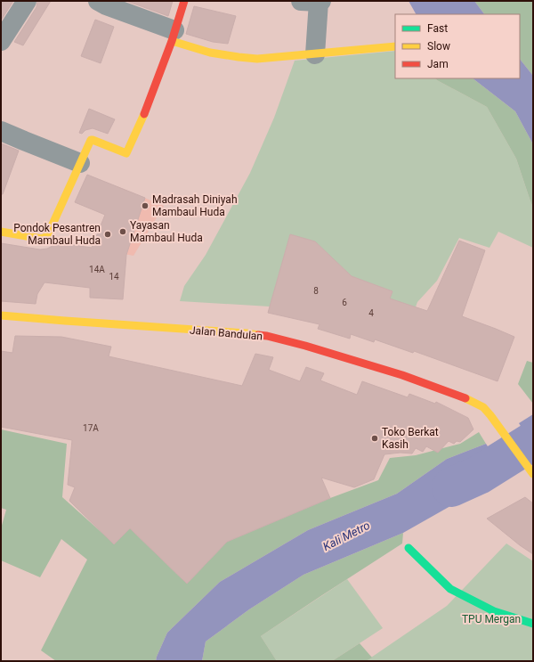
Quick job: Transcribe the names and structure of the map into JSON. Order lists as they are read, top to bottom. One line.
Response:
{"streets":{"street":["Jalan Bandulan"]},"water":["Kali Metro"],"parks":["TPU Mergan"],"places":["Madrasah Diniyah Mambaul Huda","Yayasan Mambaul Huda","Pondok Pesantren Mambaul Huda","Toko Berkat Kasih"],"house_numbers":["14A","14","8","6","4","17A"],"legend":["Fast","Slow","Jam"]}
